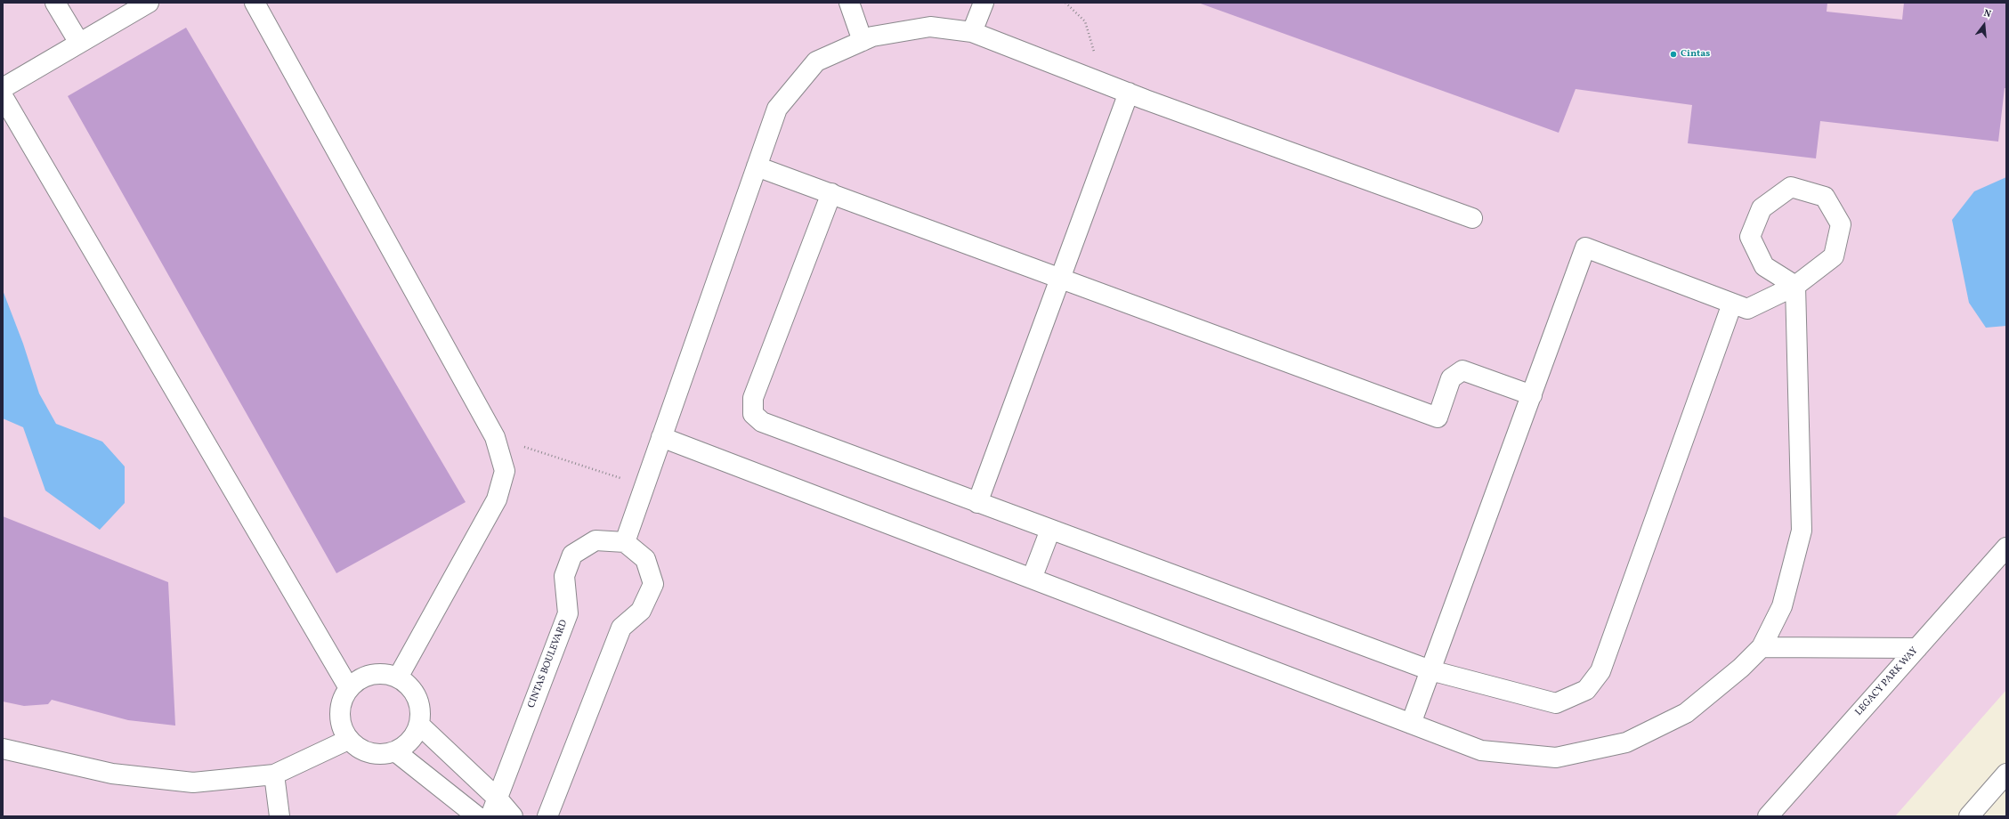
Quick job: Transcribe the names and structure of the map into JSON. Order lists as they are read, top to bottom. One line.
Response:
{"streets":{"main road":["CINTAS BOULEVARD","LEGACY PARK WAY"]},"places":["Cintas"],"north":"top"}
